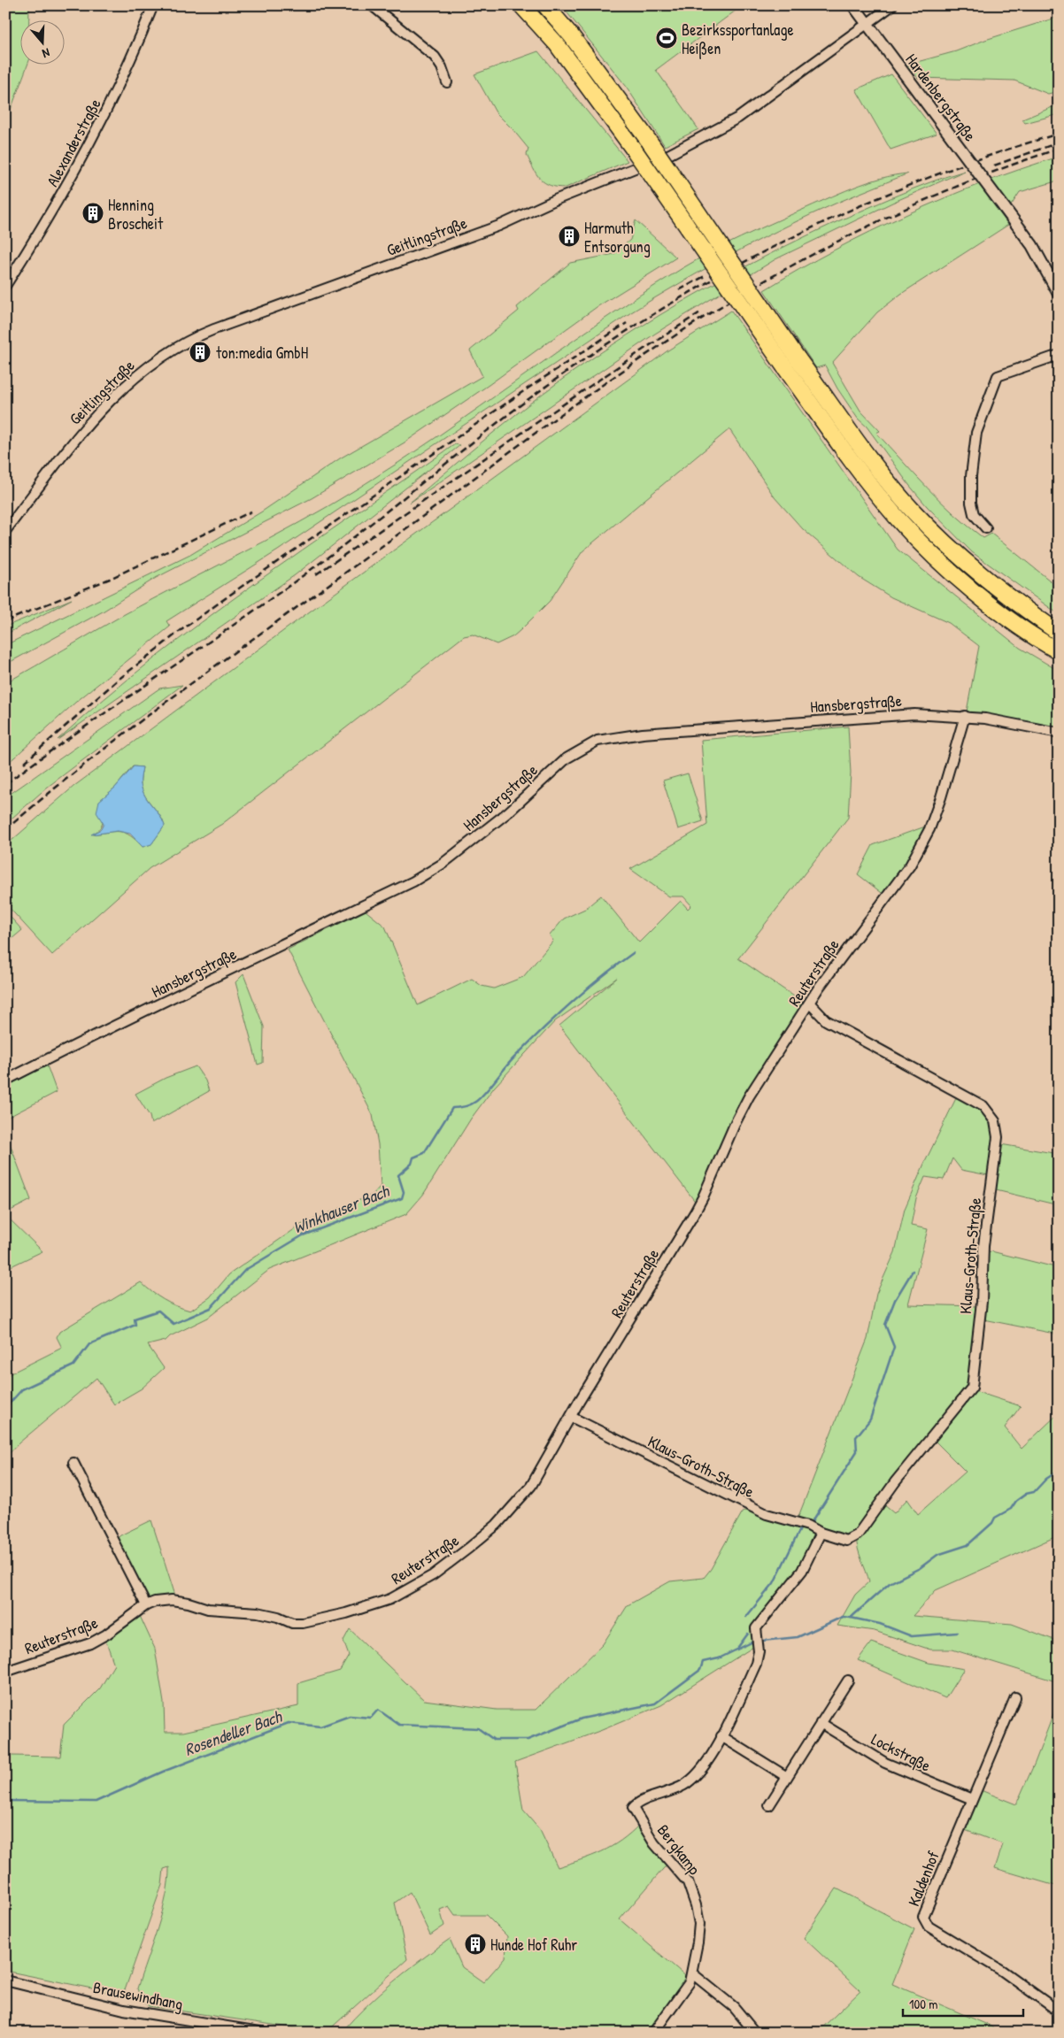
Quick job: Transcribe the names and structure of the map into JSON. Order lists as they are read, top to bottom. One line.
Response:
{"streets":{"street":["Hardenbergstraße","Alexanderstraße","Geitlingstraße","Hansbergstraße","Reuterstraße","Klaus-Groth-Straße","Lockstraße","Bergkamp","Kaldenhof","Brausewindhang"]},"crossings":[["Hardenbergstraße","Geitlingstraße"],["Hansbergstraße","Reuterstraße"],["Reuterstraße","Klaus-Groth-Straße"],["Klaus-Groth-Straße","Bergkamp"],["Lockstraße","Kaldenhof"]],"water":["Winkhauser Bach","Rosendeller Bach"],"places":{"sports":["Bezirkssportanlage Heißen"],"building":["Henning Broscheit","Harmuth Entsorgung","ton:media GmbH","Hunde Hof Ruhr"]},"scale_bar":"100 m","north":"bottom"}
